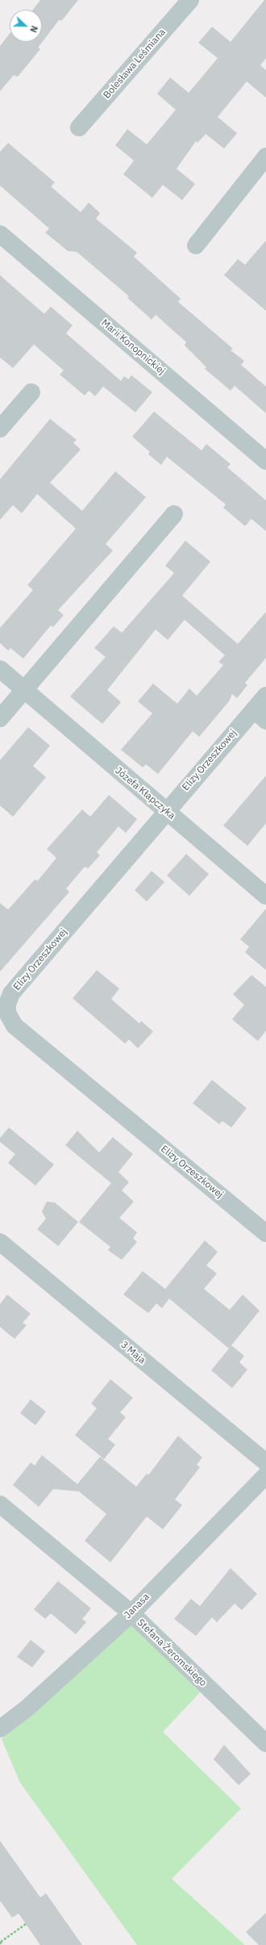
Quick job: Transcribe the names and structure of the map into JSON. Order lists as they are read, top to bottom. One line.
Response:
{"streets":{"street":["Bolesława Leśmiana","Marii Konopnickiej","Elizy Orzeszkowej","Józefa Kłapczyka","3 Maja","Janasa","Stefana Żeromskiego"]},"crossings":[["Elizy Orzeszkowej","Józefa Kłapczyka"],["Janasa","Stefana Żeromskiego"]],"north":"right"}
